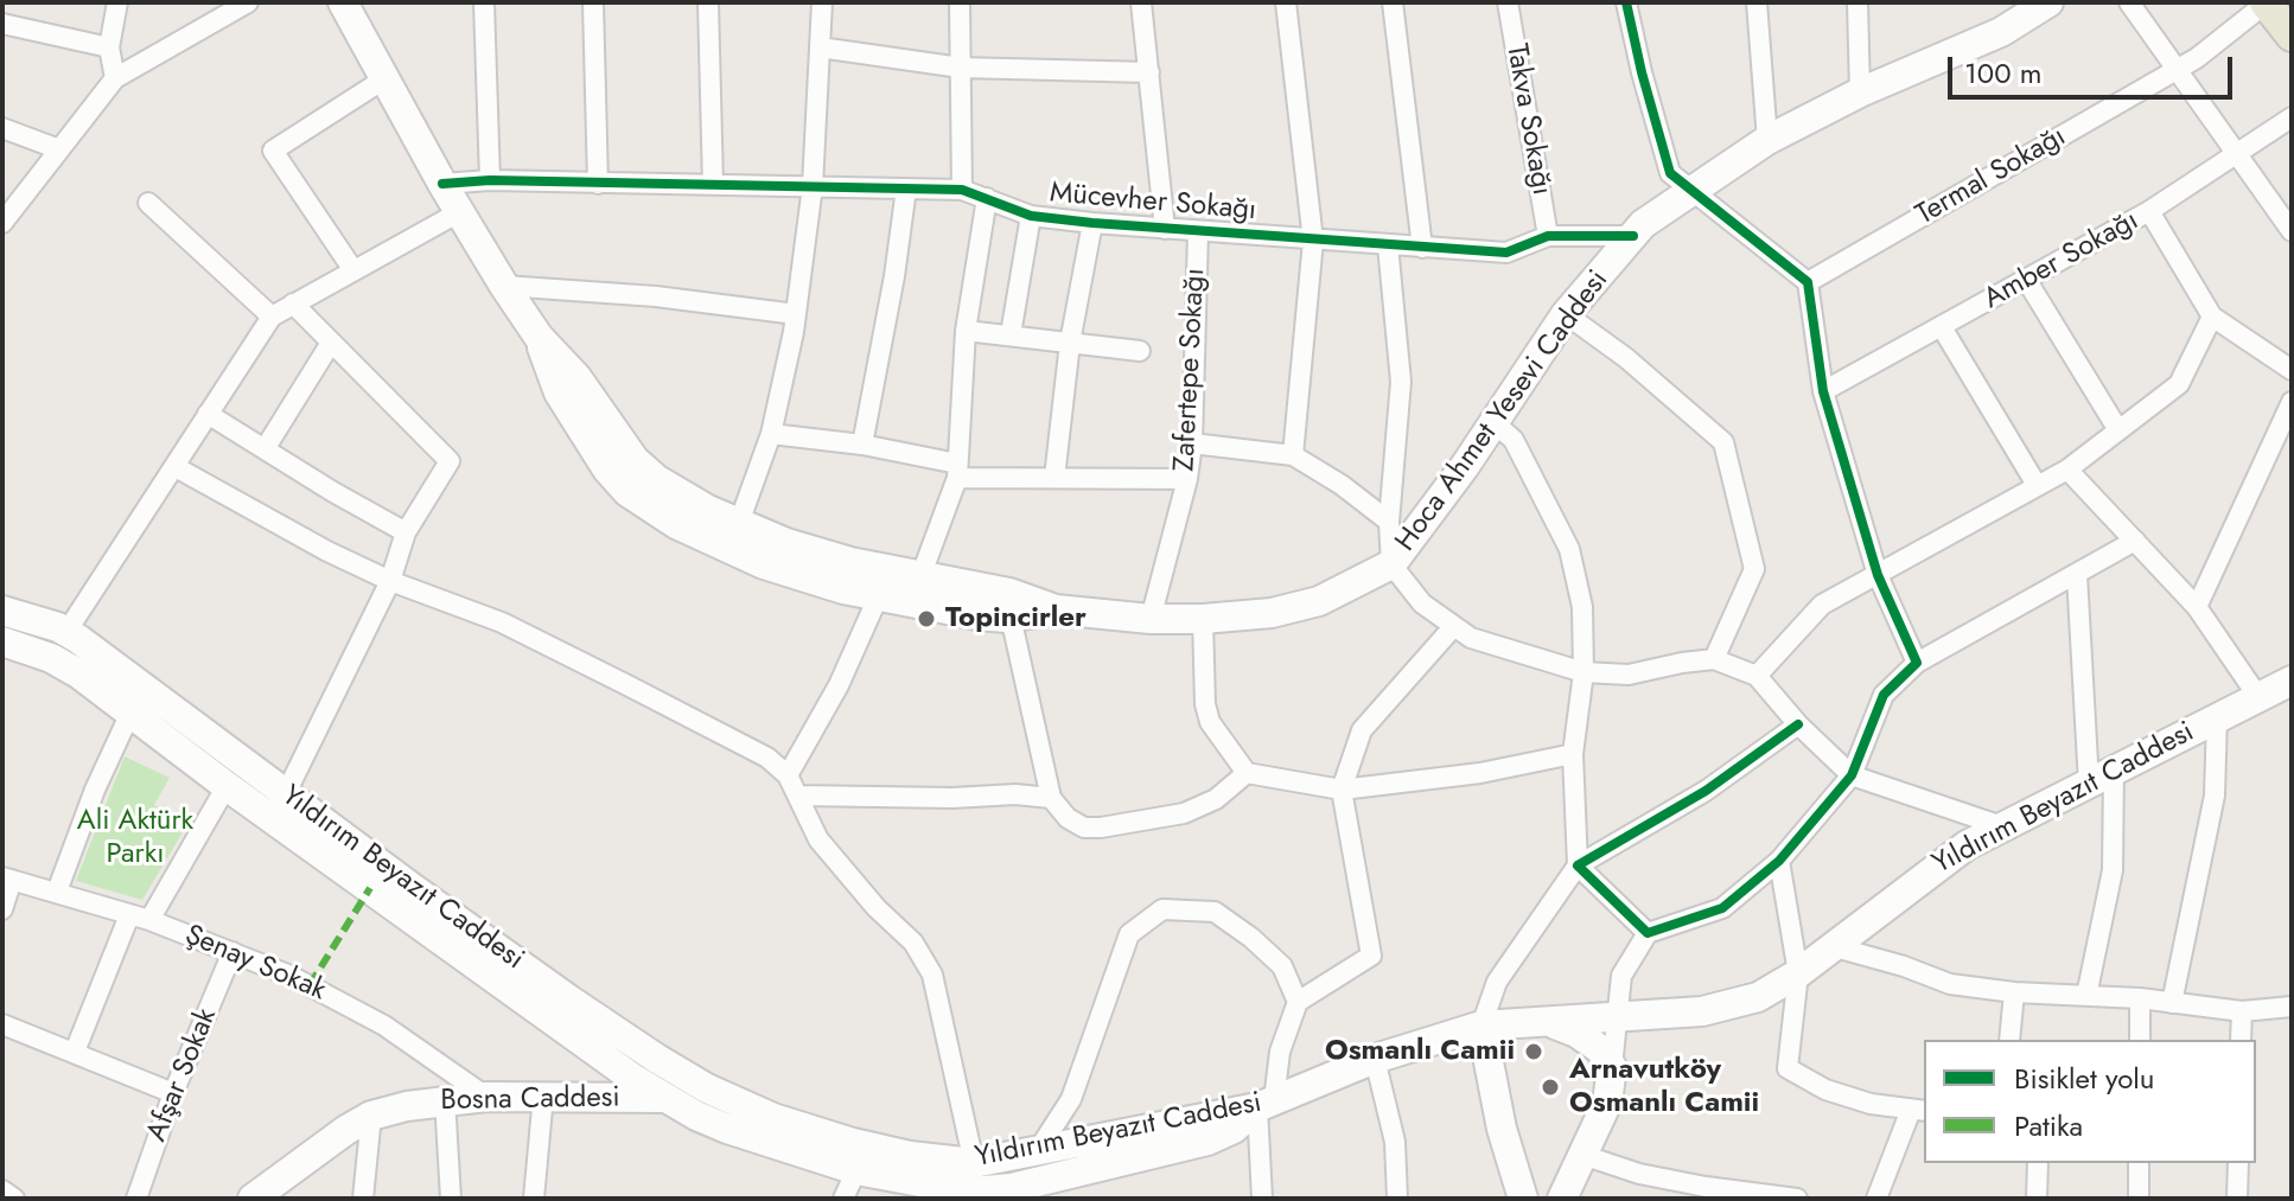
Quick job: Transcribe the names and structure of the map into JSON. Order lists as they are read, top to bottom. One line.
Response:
{"streets":{"main road":["Hoca Ahmet Yesevi Caddesi","Yıldırım Beyazıt Caddesi","Bosna Caddesi"],"street":["Takva Sokağı","Termal Sokağı","Mücevher Sokağı","Amber Sokağı","Zafertepe Sokağı","Şenay Sokak","Afşar Sokak"]},"crossings":[["Takva Sokağı","Mücevher Sokağı"],["Mücevher Sokağı","Zafertepe Sokağı"],["Mücevher Sokağı","Hoca Ahmet Yesevi Caddesi"],["Zafertepe Sokağı","Hoca Ahmet Yesevi Caddesi"],["Şenay Sokak","Afşar Sokak"],["Şenay Sokak","Bosna Caddesi"]],"parks":["Ali Aktürk Parkı"],"places":["Topincirler","Osmanlı Camii","Arnavutköy Osmanlı Camii"],"legend":["Bisiklet yolu","Patika"],"scale_bar":"100 m"}
